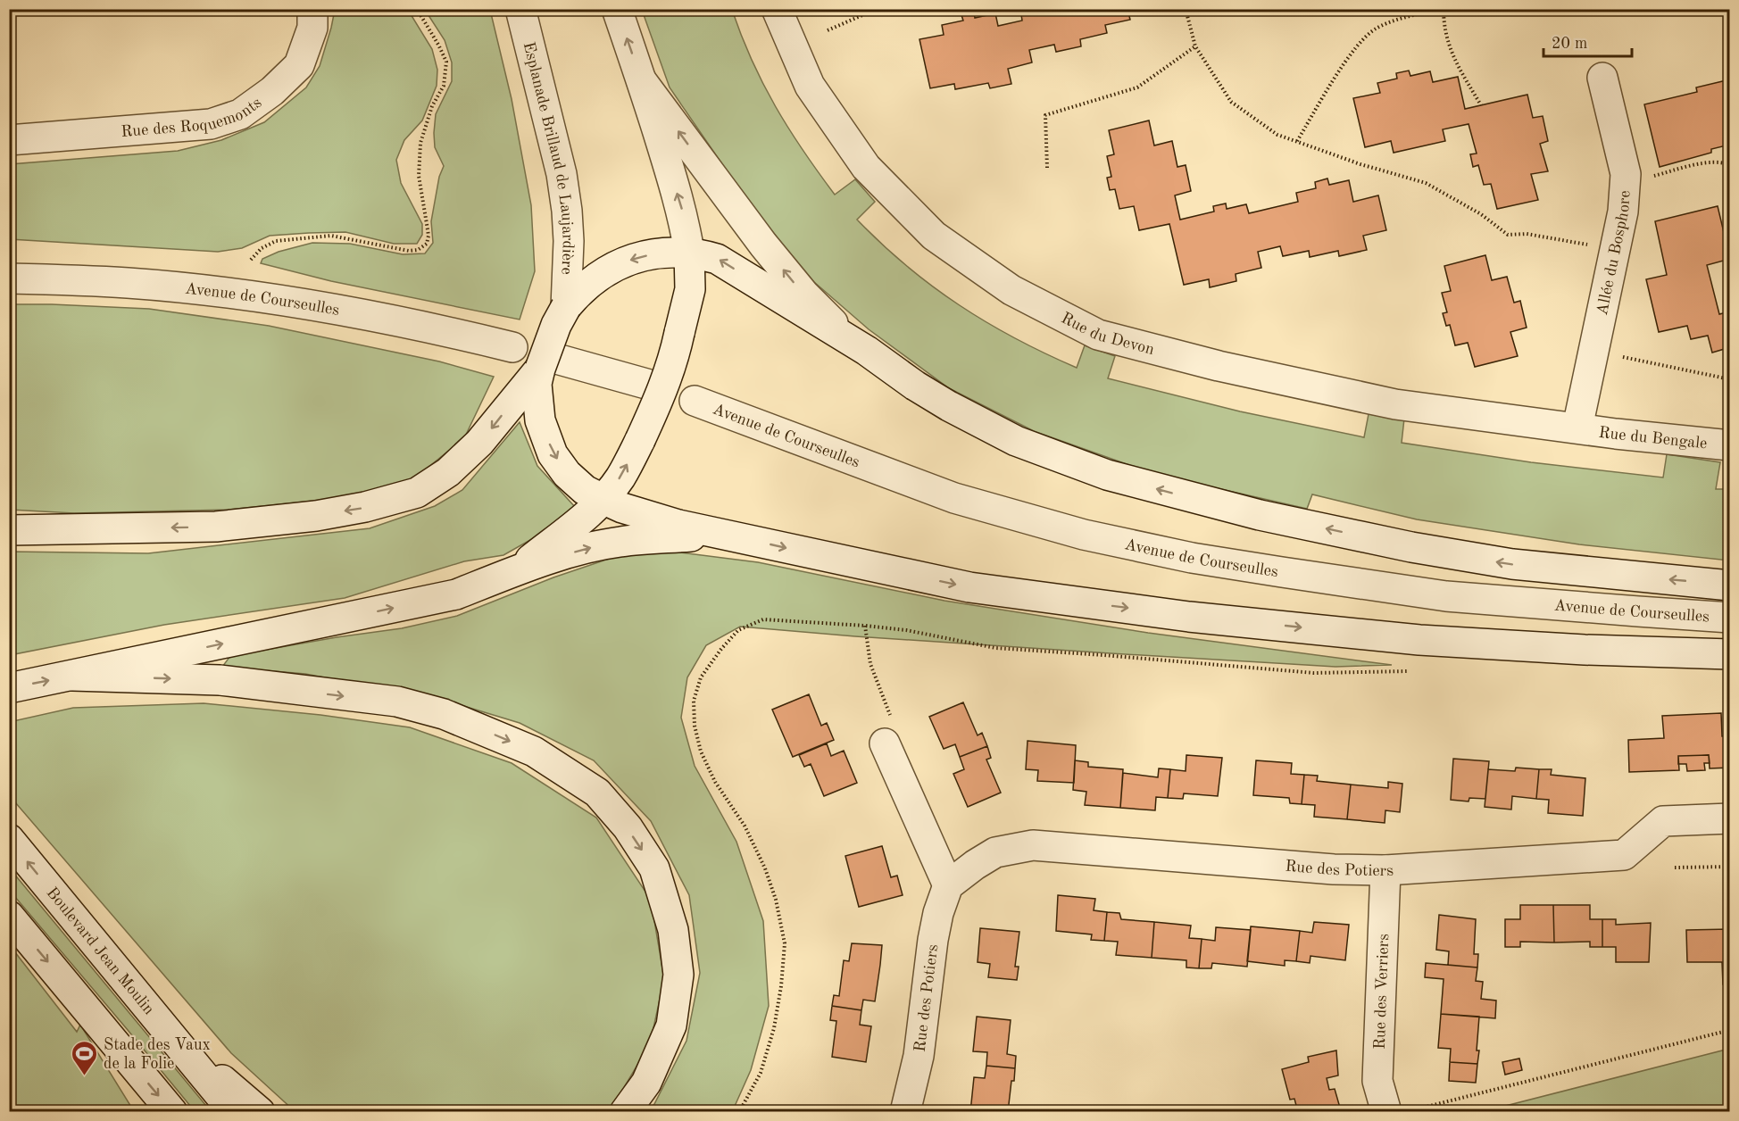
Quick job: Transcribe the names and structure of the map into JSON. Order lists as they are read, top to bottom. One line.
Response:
{"streets":{"main road":["Rue des Roquemonts","Esplanade Brillaud de Laujardière","Allée du Bosphore","Avenue de Courseulles","Rue du Devon","Rue du Bengale","Rue des Potiers","Boulevard Jean Moulin","Rue des Verriers"]},"crossings":[["Allée du Bosphore","Rue du Devon"],["Allée du Bosphore","Rue du Bengale"],["Rue du Devon","Rue du Bengale"],["Rue des Potiers","Rue des Verriers"]],"places":{"sports":["Stade des Vaux de la Folie"]},"scale_bar":"20 m"}
